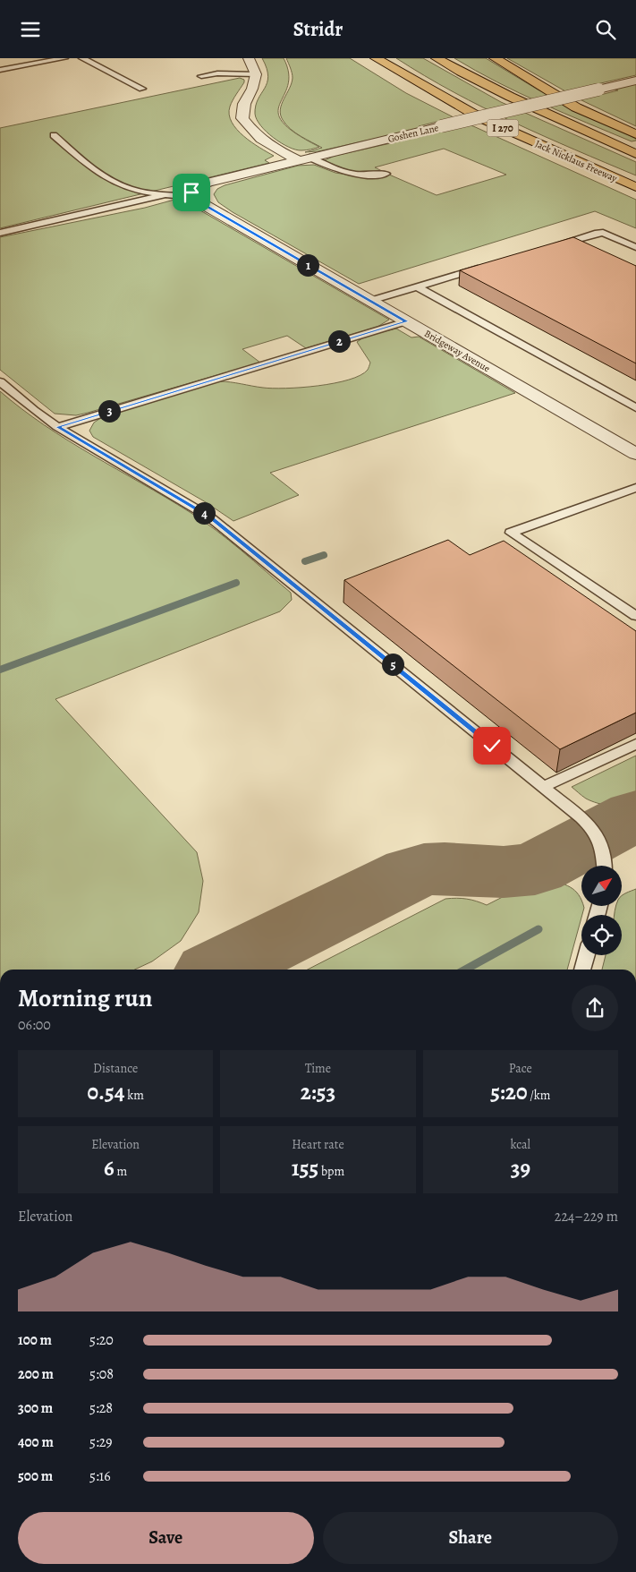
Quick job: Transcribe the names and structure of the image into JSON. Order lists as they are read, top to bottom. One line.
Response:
{"streets":{"highway":["I 270","Jack Nicklaus Freeway"],"street":["Goshen Lane","Bridgeway Avenue"]},"crossings":[["Goshen Lane","Bridgeway Avenue"]],"north":"top right","page":{"header":"Stridr","pins":["1","2","3","4","5"],"heading":["Morning run","06:00"],"stats":[["Distance","0.54 km"],["Time","2:53"],["Pace","5:20 /km"],["Elevation","6 m"],["Heart rate","155 bpm"],["kcal","39"]],"chart":["Elevation","224–229 m"],"list":[{"name":"100 m","note":"5:20"},{"name":"200 m","note":"5:08"},{"name":"300 m","note":"5:28"},{"name":"400 m","note":"5:29"},{"name":"500 m","note":"5:16"}],"buttons":["Save","Share"]}}
